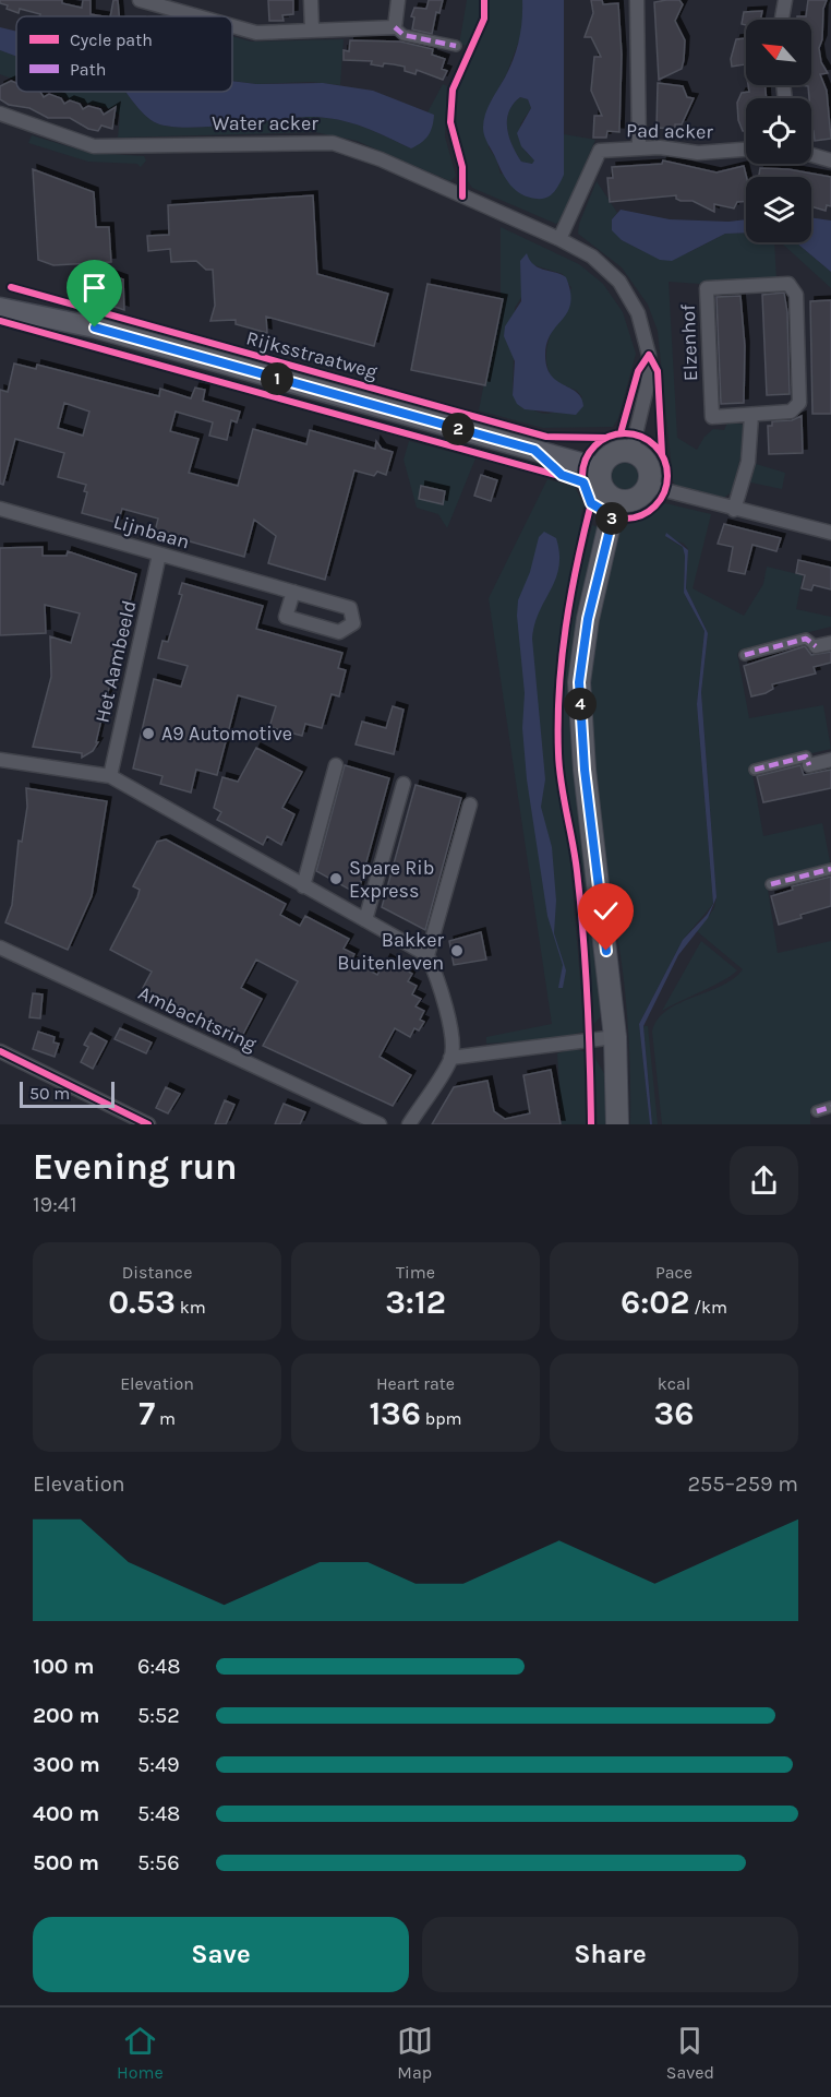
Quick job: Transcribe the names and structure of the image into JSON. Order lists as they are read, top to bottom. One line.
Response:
{"streets":{"main road":["Rijksstraatweg"],"street":["Water acker","Pad acker","Elzenhof","Lijnbaan","Het Aambeeld","Ambachtsring"]},"crossings":[["Water acker","Pad acker"],["Water acker","Rijksstraatweg"],["Lijnbaan","Het Aambeeld"]],"places":["A9 Automotive","Spare Rib Express","Bakker Buitenleven"],"legend":["Cycle path","Path"],"scale_bar":"50 m","north":"top left","page":{"pins":["1","2","3","4"],"scale":"50 m","heading":["Evening run","19:41"],"stats":[["Distance","0.53 km"],["Time","3:12"],["Pace","6:02 /km"],["Elevation","7 m"],["Heart rate","136 bpm"],["kcal","36"]],"chart":["Elevation","255–259 m"],"list":[{"name":"100 m","note":"6:48"},{"name":"200 m","note":"5:52"},{"name":"300 m","note":"5:49"},{"name":"400 m","note":"5:48"},{"name":"500 m","note":"5:56"}],"buttons":["Save","Share"],"tabs":["Home","Map","Saved"]}}
